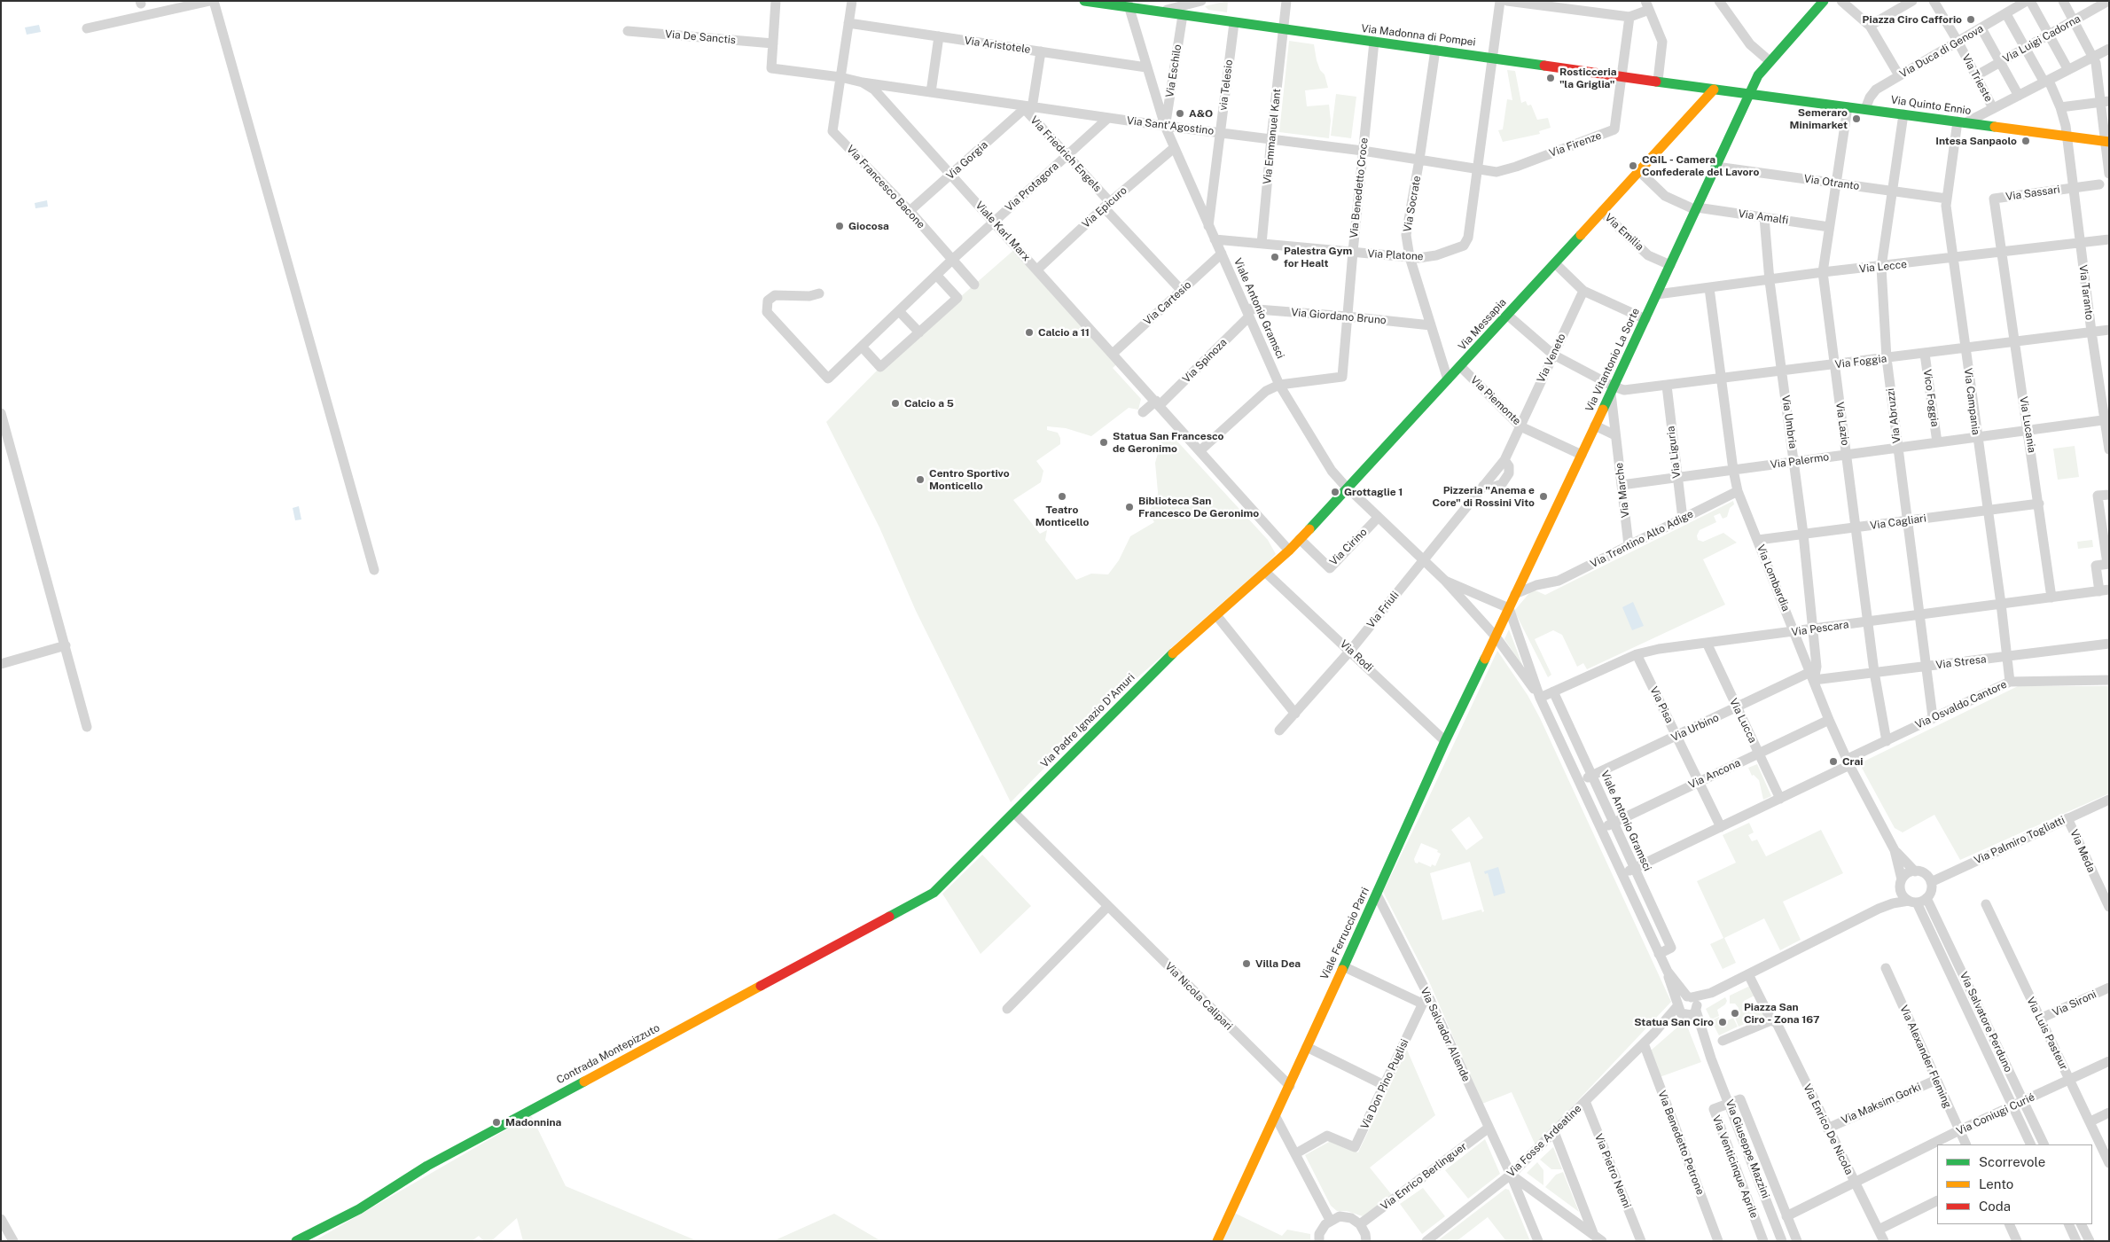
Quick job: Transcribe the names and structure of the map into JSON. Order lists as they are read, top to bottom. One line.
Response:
{"streets":{"street":["Via Madonna di Pompei","Via De Sanctis","Via Luigi Cadorna","Via Aristotele","Via Duca di Genova","Via Eschilo","Via Trieste","via Telesio","Via Quinto Ennio","Via Sant'Agostino","Via Emmanuel Kant","Via Firenze","Via Friedrich Engels","Via Gorgia","Via Otranto","Via Francesco Bacone","Via Protagora","Via Benedetto Croce","Via Sassari","Via Socrate","Via Epicuro","Via Amalfi","Viale Karl Marx","Via Emilia","Via Platone","Via Lecce","Via Taranto","Via Cartesio","Viale Antonio Gramsci","Via Giordano Bruno","Via Messapia","Via Veneto","Via Vitantonio La Sorte","Via Spinoza","Via Foggia","Vico Foggia","Via Piemonte","Via Campania","Via Abruzzi","Via Umbria","Via Lazio","Via Lucania","Via Liguria","Via Palermo","Via Marche","Via Cagliari","Via Trentino Alto Adige","Via Cirino","Via Lombardia","Via Friuli","Via Pescara","Via Rodi","Via Stresa","Via Pisa","Via Osvaldo Cantore","Via Padre Ignazio D'Amuri","Via Lucca","Via Urbino","Via Ancona","Via Palmiro Togliatti","Via Meda","Viale Ferruccio Parri","Via Nicola Calipari","Via Sironi","Via Salvatore Perduno","Via Luis Pasteur","Via Salvador Allende","Contrada Montepizzuto","Via Alexander Fleming","Via Don Pino Puglisi","Via Maksim Gorki","Via Coniugi Curié","Via Enrico De Nicola","Via Fosse Ardeatine","Via Benedetto Petrone","Via Giuseppe Mazzini","Via Venticinque Aprile","Via Pietro Nenni","Via Enrico Berlinguer"]},"crossings":[["Via Madonna di Pompei","Via Eschilo"],["Via Madonna di Pompei","via Telesio"],["Via Madonna di Pompei","Via Quinto Ennio"],["Via Madonna di Pompei","Via Emmanuel Kant"],["Via Madonna di Pompei","Via Firenze"],["Via Madonna di Pompei","Via Benedetto Croce"],["Via Madonna di Pompei","Via Socrate"],["Via Madonna di Pompei","Via Platone"],["Via Madonna di Pompei","Viale Antonio Gramsci"],["Via Madonna di Pompei","Via Messapia"],["Via Madonna di Pompei","Via Vitantonio La Sorte"],["Via De Sanctis","Viale Karl Marx"],["Via Luigi Cadorna","Via Trieste"],["Via Luigi Cadorna","Via Taranto"],["Via Aristotele","Viale Antonio Gramsci"],["Via Duca di Genova","Via Trieste"],["Via Duca di Genova","Via Quinto Ennio"],["Via Duca di Genova","Via Taranto"],["Via Eschilo","Via Sant'Agostino"],["Via Eschilo","Viale Antonio Gramsci"],["via Telesio","Via Sant'Agostino"],["via Telesio","Viale Antonio Gramsci"],["Via Quinto Ennio","Via Taranto"],["Via Quinto Ennio","Via Vitantonio La Sorte"],["Via Quinto Ennio","Via Campania"],["Via Quinto Ennio","Via Abruzzi"],["Via Quinto Ennio","Via Lazio"],["Via Sant'Agostino","Via Emmanuel Kant"],["Via Sant'Agostino","Via Firenze"],["Via Sant'Agostino","Via Friedrich Engels"],["Via Sant'Agostino","Via Gorgia"],["Via Sant'Agostino","Via Protagora"],["Via Sant'Agostino","Via Benedetto Croce"],["Via Sant'Agostino","Via Socrate"],["Via Sant'Agostino","Viale Karl Marx"],["Via Sant'Agostino","Via Platone"],["Via Sant'Agostino","Viale Antonio Gramsci"],["Via Emmanuel Kant","Via Platone"],["Via Firenze","Via Platone"],["Via Friedrich Engels","Via Gorgia"],["Via Friedrich Engels","Via Protagora"],["Via Friedrich Engels","Via Epicuro"],["Via Friedrich Engels","Via Cartesio"],["Via Gorgia","Via Francesco Bacone"],["Via Gorgia","Viale Karl Marx"],["Via Otranto","Via Vitantonio La Sorte"],["Via Otranto","Via Campania"],["Via Otranto","Via Abruzzi"],["Via Otranto","Via Lazio"],["Via Francesco Bacone","Via Protagora"],["Via Francesco Bacone","Viale Karl Marx"],["Via Protagora","Viale Karl Marx"],["Via Benedetto Croce","Via Platone"],["Via Benedetto Croce","Viale Antonio Gramsci"],["Via Benedetto Croce","Via Giordano Bruno"],["Via Sassari","Via Lecce"],["Via Sassari","Via Taranto"],["Via Sassari","Via Lucania"],["Via Socrate","Via Platone"],["Via Socrate","Via Giordano Bruno"],["Via Socrate","Via Messapia"],["Via Epicuro","Viale Karl Marx"],["Via Epicuro","Viale Antonio Gramsci"],["Via Amalfi","Via Messapia"],["Via Amalfi","Via Vitantonio La Sorte"],["Via Amalfi","Via Umbria"],["Via Amalfi","Via Lazio"],["Viale Karl Marx","Via Cartesio"],["Viale Karl Marx","Via Messapia"],["Viale Karl Marx","Via Spinoza"],["Via Emilia","Via Messapia"],["Via Emilia","Via Vitantonio La Sorte"],["Via Platone","Viale Antonio Gramsci"],["Via Lecce","Via Taranto"],["Via Lecce","Via Vitantonio La Sorte"],["Via Lecce","Via Campania"],["Via Lecce","Via Abruzzi"],["Via Lecce","Via Umbria"],["Via Lecce","Via Lazio"],["Via Lecce","Via Lucania"],["Via Lecce","Via Lombardia"],["Via Taranto","Via Foggia"],["Via Taranto","Via Palermo"],["Via Cartesio","Viale Antonio Gramsci"],["Viale Antonio Gramsci","Via Giordano Bruno"],["Viale Antonio Gramsci","Via Messapia"],["Viale Antonio Gramsci","Via Vitantonio La Sorte"],["Viale Antonio Gramsci","Via Spinoza"],["Viale Antonio Gramsci","Via Cirino"],["Viale Antonio Gramsci","Via Friuli"],["Viale Antonio Gramsci","Via Pescara"],["Viale Antonio Gramsci","Via Osvaldo Cantore"],["Viale Antonio Gramsci","Via Urbino"],["Viale Antonio Gramsci","Via Ancona"],["Viale Antonio Gramsci","Viale Ferruccio Parri"],["Viale Antonio Gramsci","Via Fosse Ardeatine"],["Viale Antonio Gramsci","Via Giuseppe Mazzini"],["Via Giordano Bruno","Via Spinoza"],["Via Messapia","Via Piemonte"],["Via Messapia","Via Cirino"],["Via Messapia","Via Rodi"],["Via Messapia","Via Padre Ignazio D'Amuri"],["Via Veneto","Via Piemonte"],["Via Veneto","Via Friuli"],["Via Vitantonio La Sorte","Via Foggia"],["Via Vitantonio La Sorte","Via Piemonte"],["Via Vitantonio La Sorte","Via Marche"],["Via Vitantonio La Sorte","Via Trentino Alto Adige"],["Via Vitantonio La Sorte","Viale Ferruccio Parri"],["Via Foggia","Vico Foggia"],["Via Foggia","Via Campania"],["Via Foggia","Via Abruzzi"],["Via Foggia","Via Umbria"],["Via Foggia","Via Lazio"],["Via Foggia","Via Lucania"],["Via Foggia","Via Liguria"],["Via Foggia","Via Marche"],["Via Foggia","Via Lombardia"],["Vico Foggia","Via Palermo"],["Via Piemonte","Via Friuli"],["Via Campania","Via Palermo"],["Via Campania","Via Cagliari"],["Via Campania","Via Pescara"],["Via Campania","Via Stresa"],["Via Campania","Via Osvaldo Cantore"],["Via Abruzzi","Via Palermo"],["Via Abruzzi","Via Cagliari"],["Via Abruzzi","Via Pescara"],["Via Abruzzi","Via Stresa"],["Via Abruzzi","Via Osvaldo Cantore"],["Via Umbria","Via Palermo"],["Via Umbria","Via Cagliari"],["Via Umbria","Via Lombardia"],["Via Umbria","Via Pescara"],["Via Umbria","Via Stresa"],["Via Umbria","Via Urbino"],["Via Lazio","Via Palermo"],["Via Lazio","Via Cagliari"],["Via Lazio","Via Pescara"],["Via Lazio","Via Stresa"],["Via Lazio","Via Osvaldo Cantore"],["Via Lucania","Via Palermo"],["Via Lucania","Via Cagliari"],["Via Lucania","Via Pescara"],["Via Liguria","Via Palermo"],["Via Liguria","Via Trentino Alto Adige"],["Via Palermo","Via Marche"],["Via Palermo","Via Lombardia"],["Via Marche","Via Trentino Alto Adige"],["Via Cagliari","Via Lombardia"],["Via Trentino Alto Adige","Via Lombardia"],["Via Lombardia","Via Pescara"],["Via Lombardia","Via Stresa"],["Via Lombardia","Via Osvaldo Cantore"],["Via Lombardia","Via Urbino"],["Via Lombardia","Via Ancona"],["Via Lombardia","Via Palmiro Togliatti"],["Via Lombardia","Via Salvatore Perduno"],["Via Friuli","Via Rodi"],["Via Pescara","Via Pisa"],["Via Pescara","Via Lucca"],["Via Rodi","Via Padre Ignazio D'Amuri"],["Via Rodi","Viale Ferruccio Parri"],["Via Stresa","Via Urbino"],["Via Pisa","Via Osvaldo Cantore"],["Via Pisa","Via Urbino"],["Via Pisa","Via Ancona"],["Via Osvaldo Cantore","Via Lucca"],["Via Padre Ignazio D'Amuri","Via Nicola Calipari"],["Via Padre Ignazio D'Amuri","Contrada Montepizzuto"],["Via Lucca","Via Urbino"],["Via Lucca","Via Ancona"],["Via Palmiro Togliatti","Via Meda"],["Via Palmiro Togliatti","Via Salvatore Perduno"],["Viale Ferruccio Parri","Via Nicola Calipari"],["Viale Ferruccio Parri","Via Salvador Allende"],["Via Sironi","Via Luis Pasteur"],["Via Salvatore Perduno","Via Coniugi Curié"],["Via Luis Pasteur","Via Coniugi Curié"],["Via Salvador Allende","Via Don Pino Puglisi"],["Via Salvador Allende","Via Fosse Ardeatine"],["Via Salvador Allende","Via Enrico Berlinguer"],["Via Alexander Fleming","Via Maksim Gorki"],["Via Alexander Fleming","Via Coniugi Curié"],["Via Maksim Gorki","Via Enrico De Nicola"],["Via Coniugi Curié","Via Enrico De Nicola"],["Via Fosse Ardeatine","Via Benedetto Petrone"],["Via Fosse Ardeatine","Via Giuseppe Mazzini"],["Via Fosse Ardeatine","Via Pietro Nenni"],["Via Giuseppe Mazzini","Via Venticinque Aprile"]],"places":["Piazza Ciro Cafforio","Rosticceria \"la Griglia\"","A&O","Semeraro Minimarket","Intesa Sanpaolo","CGIL - Camera Confederale del Lavoro","Giocosa","Palestra Gym for Healt","Calcio a 11","Calcio a 5","Statua San Francesco de Geronimo","Centro Sportivo Monticello","Grottaglie 1","Teatro Monticello","Pizzeria \"Anema e Core\" di Rossini Vito","Biblioteca San Francesco De Geronimo","Crai","Villa Dea","Piazza San Ciro - Zona 167","Statua San Ciro","Madonnina"],"legend":["Scorrevole","Lento","Coda"]}
